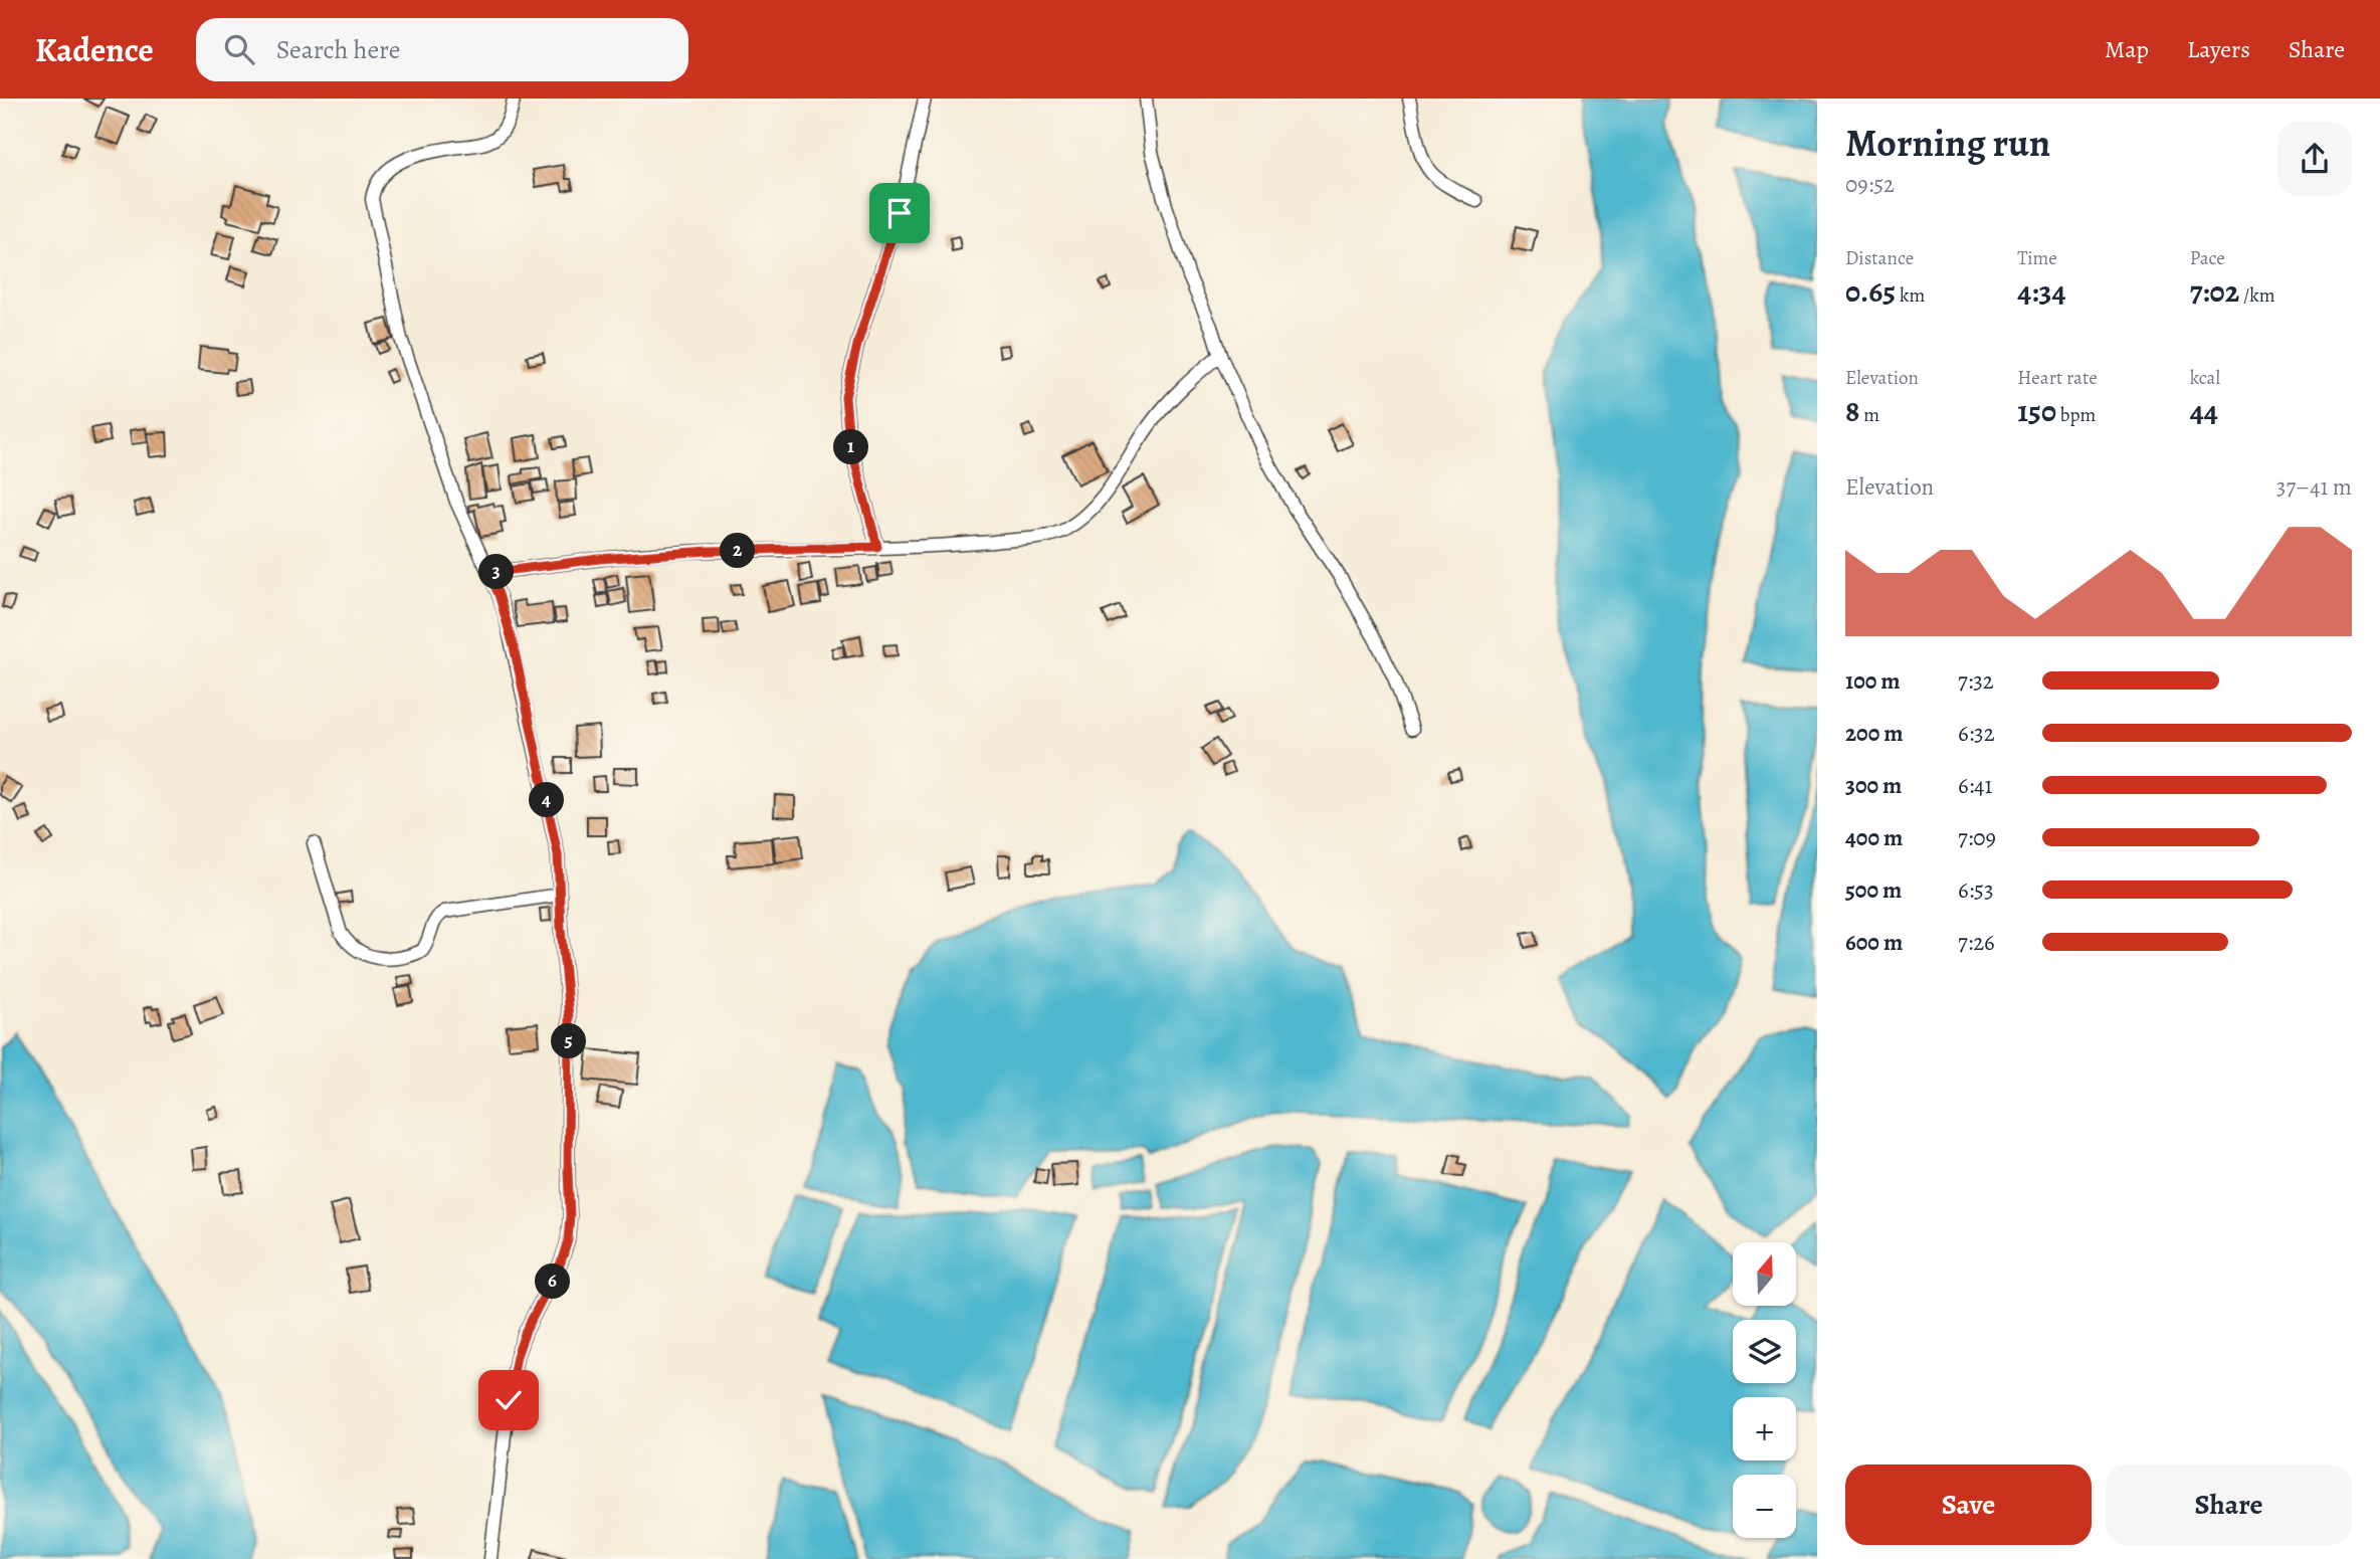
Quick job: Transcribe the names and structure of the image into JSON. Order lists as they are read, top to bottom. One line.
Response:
{"north":"top","page":{"header":"Kadence","search":"Search here","nav":["Map","Layers","Share"],"heading":["Morning run","09:52"],"stats":[["Distance","0.65 km"],["Time","4:34"],["Pace","7:02 /km"],["Elevation","8 m"],["Heart rate","150 bpm"],["kcal","44"]],"pins":["1","2","3","4","5","6"],"chart":["Elevation","37–41 m"],"list":[{"name":"100 m","note":"7:32"},{"name":"200 m","note":"6:32"},{"name":"300 m","note":"6:41"},{"name":"400 m","note":"7:09"},{"name":"500 m","note":"6:53"},{"name":"600 m","note":"7:26"}],"map_buttons":["+","−"],"buttons":["Save","Share"]}}
